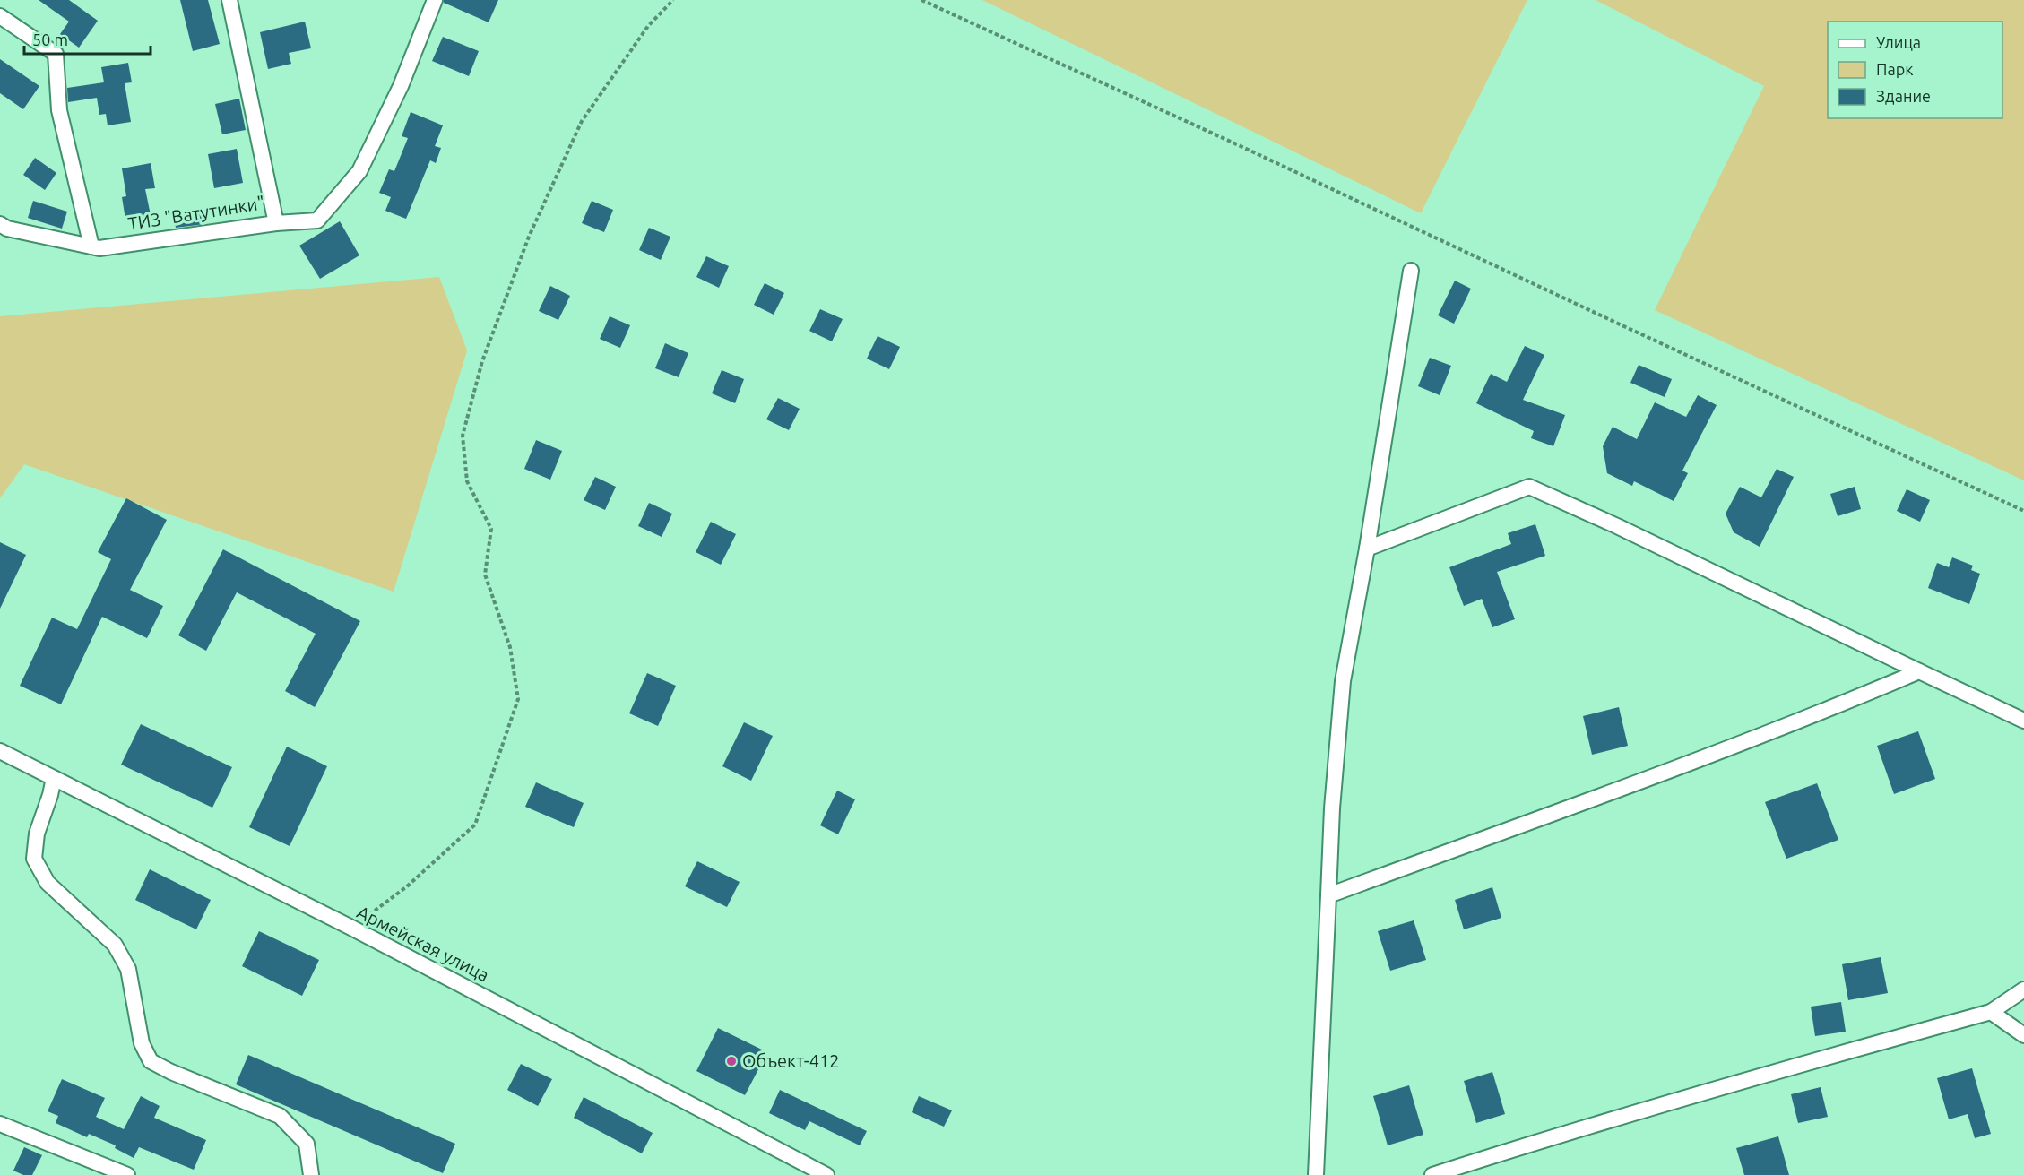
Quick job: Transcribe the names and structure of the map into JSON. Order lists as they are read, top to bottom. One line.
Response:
{"streets":{"street":["ТИЗ \"Ватутинки\"","Армейская улица"]},"places":["Объект-412"],"legend":["Улица","Парк","Здание"],"scale_bar":"50 m"}
